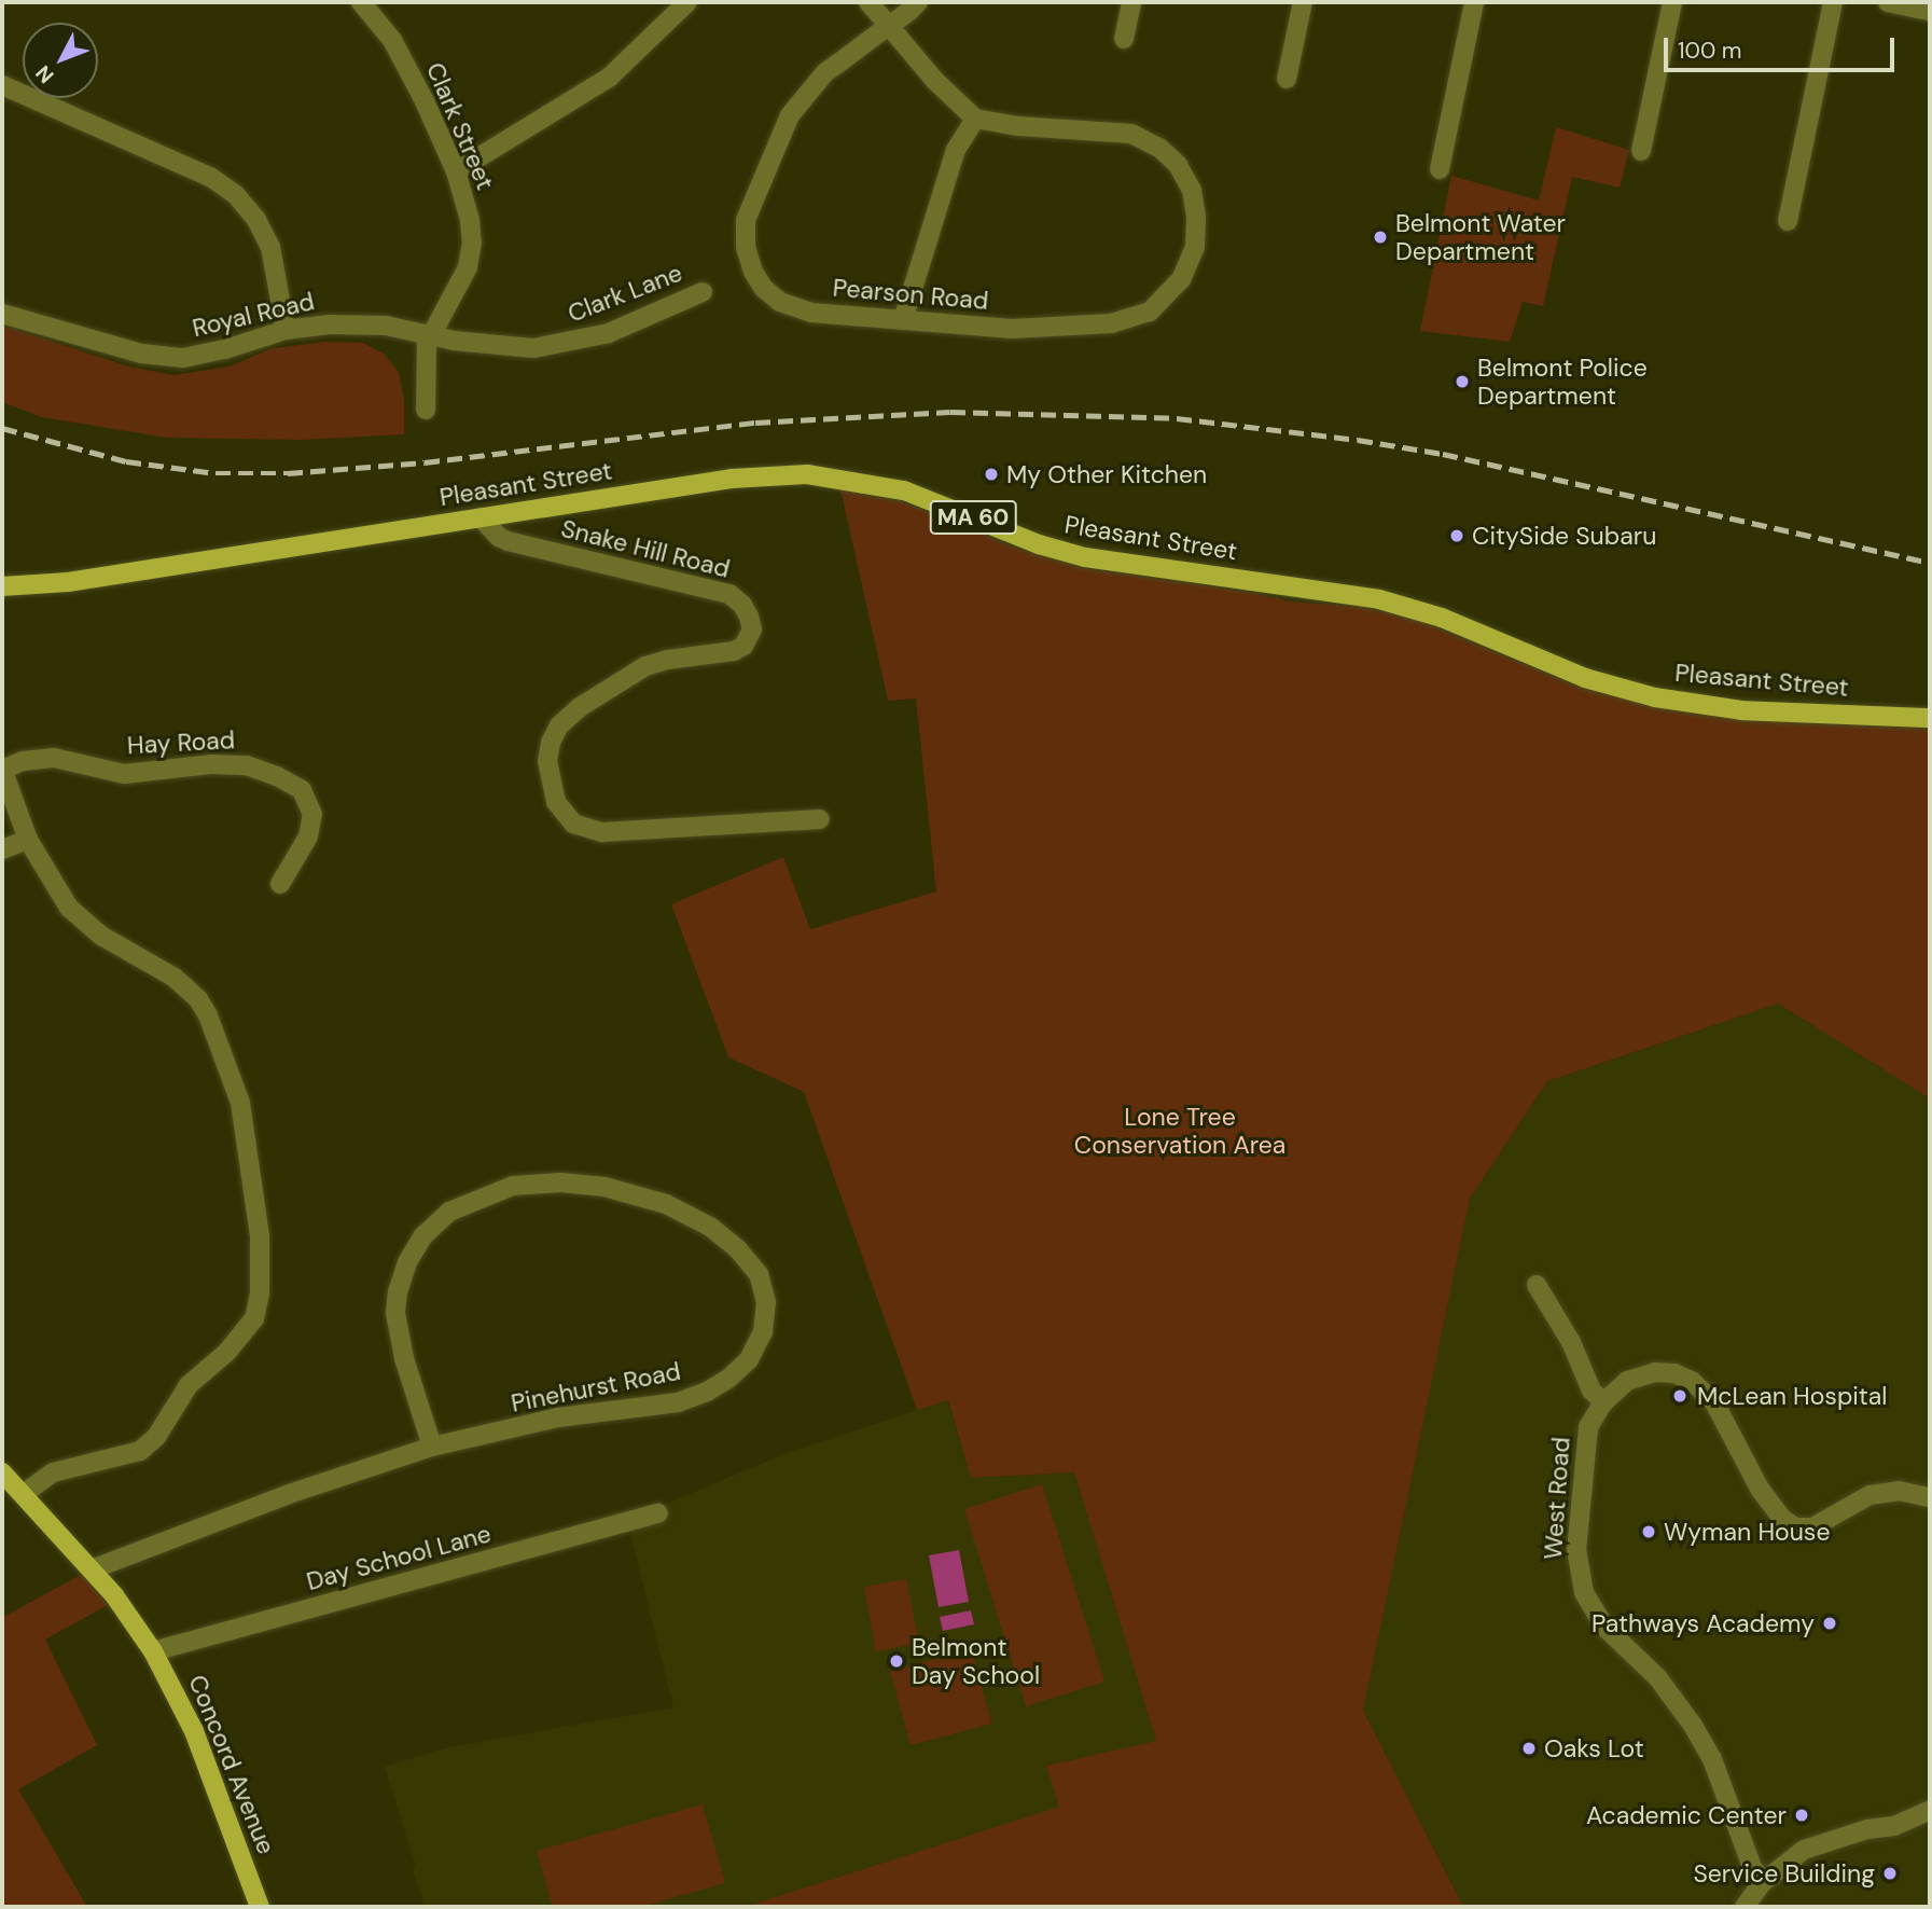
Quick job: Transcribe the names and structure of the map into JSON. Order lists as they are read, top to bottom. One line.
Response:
{"streets":{"main road":["Pleasant Street","MA 60","Concord Avenue"],"street":["Clark Street","Clark Lane","Pearson Road","Royal Road","Snake Hill Road","Hay Road","Pinehurst Road","West Road","Day School Lane"]},"crossings":[["Clark Street","Clark Lane"],["Clark Street","Royal Road"],["Clark Lane","Royal Road"],["Pleasant Street","Snake Hill Road"],["Pinehurst Road","Concord Avenue"],["Day School Lane","Concord Avenue"]],"parks":["Lone Tree Conservation Area"],"places":["Belmont Water Department","Belmont Police Department","My Other Kitchen","CitySide Subaru","McLean Hospital","Wyman House","Pathways Academy","Belmont Day School","Oaks Lot","Academic Center","Service Building"],"scale_bar":"100 m","north":"bottom left"}
